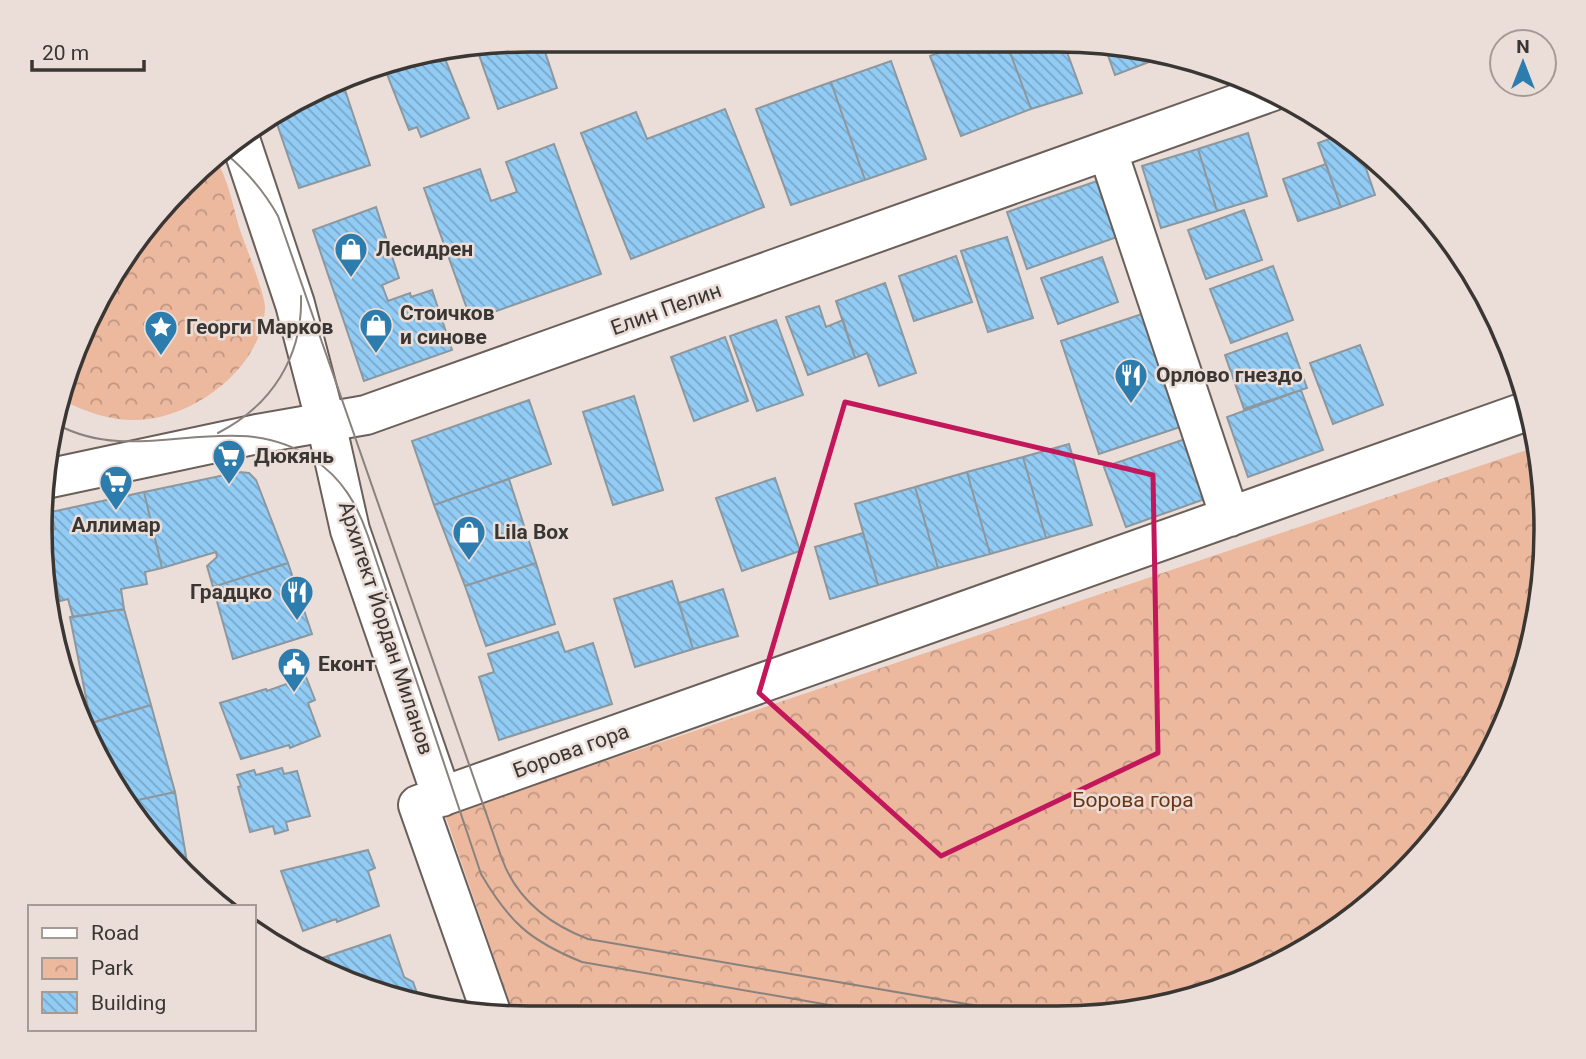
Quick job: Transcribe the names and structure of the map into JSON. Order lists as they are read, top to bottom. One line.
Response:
{"streets":{"street":["Елин Пелин","Архитект Йордан Миланов","Борова гора"]},"crossings":[["Елин Пелин","Архитект Йордан Миланов"],["Архитект Йордан Миланов","Борова гора"]],"parks":["Борова гора"],"places":{"shop":["Лесидрен","Стоичков и синове","Lila Box"],"place":["Георги Марков"],"restaurant":["Орлово гнездо","Градцко"],"supermarket":["Дюкянь","Аллимар"],"public building":["Еконт"]},"legend":["Road","Park","Building"],"scale_bar":"20 m","north":"top"}
